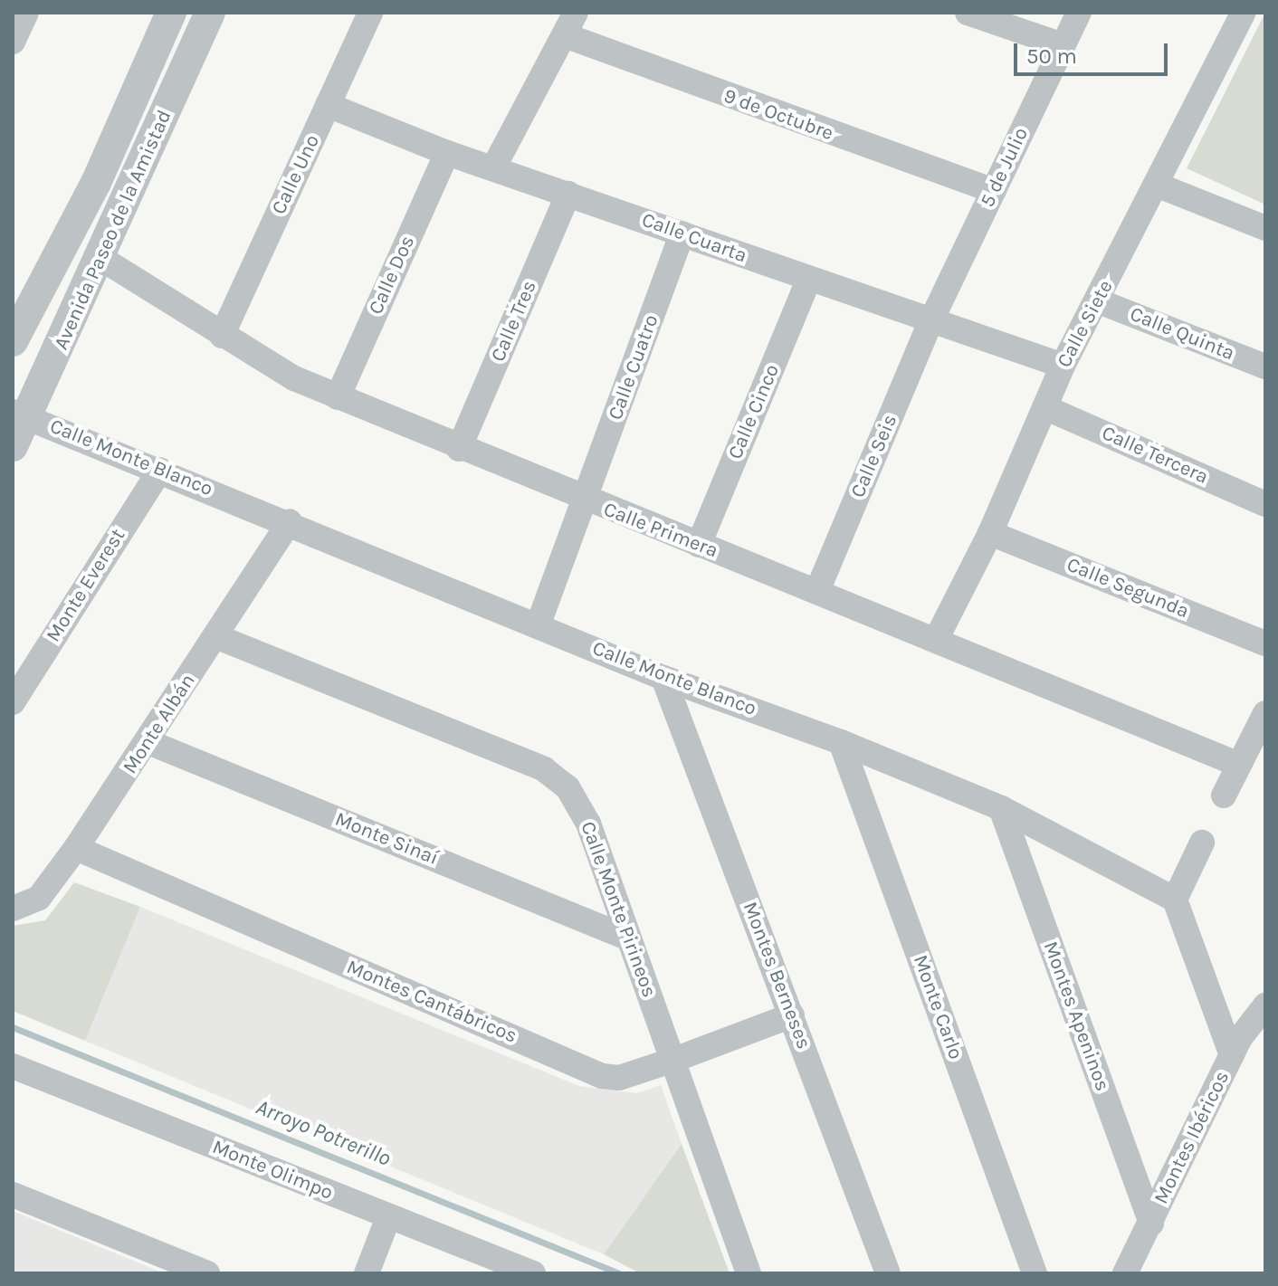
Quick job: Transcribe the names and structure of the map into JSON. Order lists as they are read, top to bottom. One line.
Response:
{"streets":{"street":["9 de Octubre","5 de Julio","Calle Uno","Avenida Paseo de la Amistad","Calle Cuarta","Calle Dos","Calle Tres","Calle Siete","Calle Quinta","Calle Cuatro","Calle Cinco","Calle Tercera","Calle Seis","Calle Monte Blanco","Calle Primera","Monte Everest","Calle Segunda","Monte Albán","Monte Sinaí","Calle Monte Pirineos","Montes Berneses","Montes Cantábricos","Monte Carlo","Montes Apeninos","Montes Ibéricos","Monte Olimpo"]},"crossings":[["9 de Octubre","5 de Julio"],["5 de Julio","Calle Cuarta"],["5 de Julio","Calle Seis"],["Calle Uno","Calle Cuarta"],["Calle Uno","Calle Primera"],["Avenida Paseo de la Amistad","Calle Monte Blanco"],["Avenida Paseo de la Amistad","Calle Primera"],["Calle Cuarta","Calle Dos"],["Calle Cuarta","Calle Tres"],["Calle Cuarta","Calle Siete"],["Calle Cuarta","Calle Cuatro"],["Calle Cuarta","Calle Cinco"],["Calle Cuarta","Calle Seis"],["Calle Dos","Calle Primera"],["Calle Tres","Calle Primera"],["Calle Siete","Calle Quinta"],["Calle Siete","Calle Tercera"],["Calle Siete","Calle Primera"],["Calle Siete","Calle Segunda"],["Calle Cuatro","Calle Monte Blanco"],["Calle Cuatro","Calle Primera"],["Calle Cinco","Calle Primera"],["Calle Seis","Calle Primera"],["Calle Monte Blanco","Monte Everest"],["Calle Monte Blanco","Monte Albán"],["Calle Monte Blanco","Montes Berneses"],["Calle Monte Blanco","Monte Carlo"],["Calle Monte Blanco","Montes Apeninos"],["Monte Albán","Monte Sinaí"],["Monte Albán","Calle Monte Pirineos"],["Monte Albán","Montes Cantábricos"],["Monte Sinaí","Calle Monte Pirineos"],["Calle Monte Pirineos","Montes Cantábricos"],["Montes Berneses","Montes Cantábricos"],["Montes Apeninos","Montes Ibéricos"]],"water":["Arroyo Potrerillo"],"scale_bar":"50 m"}
